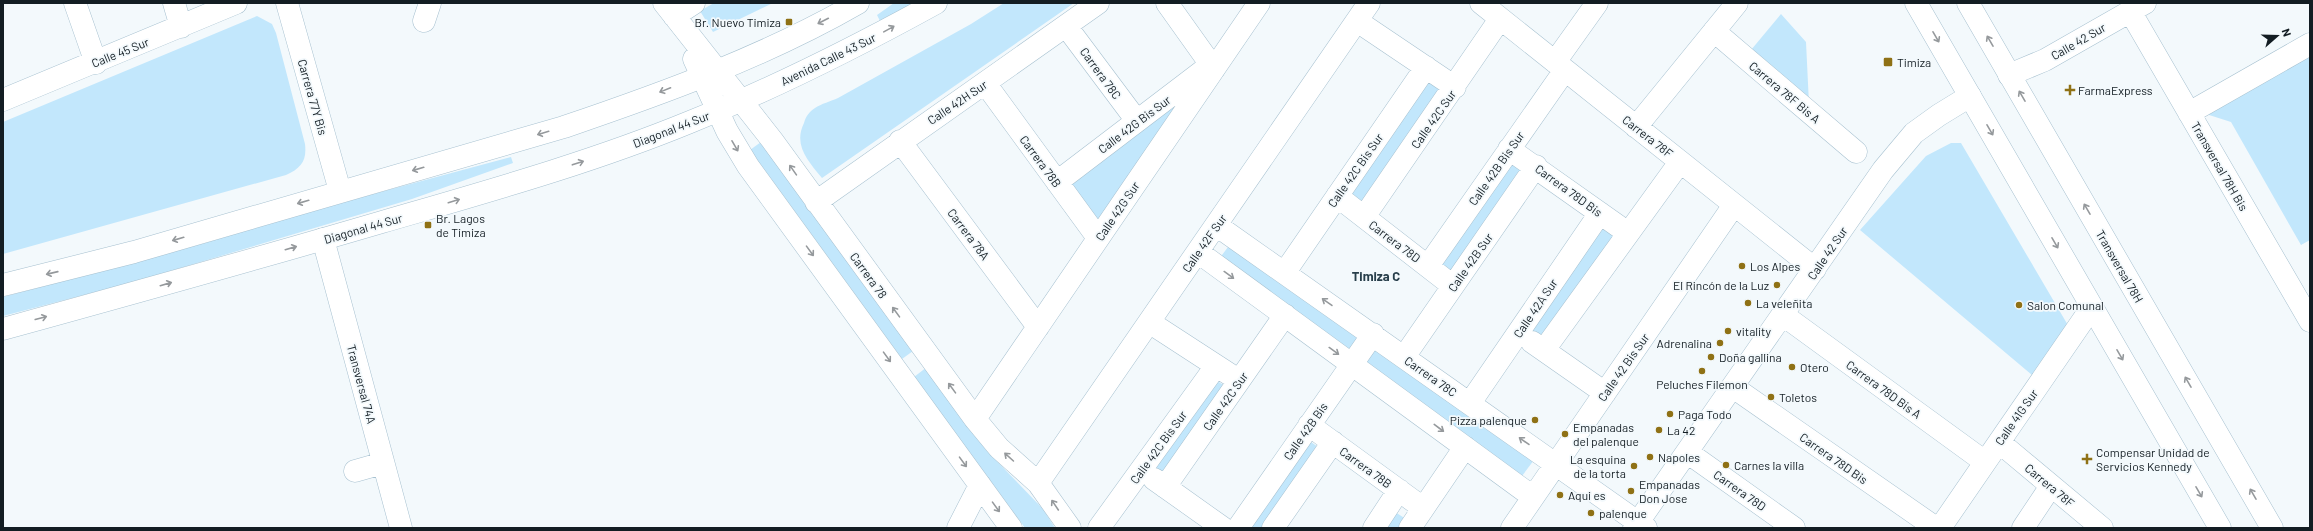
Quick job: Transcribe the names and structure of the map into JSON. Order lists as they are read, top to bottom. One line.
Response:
{"streets":{"street":["Calle 42 Sur","Calle 45 Sur","Avenida Calle 43 Sur","Carrera 78C","Carrera 78F Bis A","Carrera 77Y Bis","Calle 42H Sur","Calle 42C Sur","Calle 42G Bis Sur","Diagonal 44 Sur","Carrera 78F","Carrera 78B","Transversal 78H Bis","Calle 42B Bis Sur","Calle 42C Bis Sur","Carrera 78D Bis","Calle 42G Sur","Carrera 78A","Carrera 78D","Calle 42F Sur","Calle 42B Sur","Transversal 78H","Carrera 78","Calle 42A Sur","Calle 42 Bis Sur","Transversal 74A","Carrera 78D Bis A","Calle 41G Sur","Calle 42B Bis"]},"crossings":[["Calle 42 Sur","Carrera 78C"],["Calle 42 Sur","Carrera 78F"],["Calle 42 Sur","Transversal 78H Bis"],["Calle 42 Sur","Carrera 78D Bis"],["Calle 42 Sur","Carrera 78D"],["Calle 42 Sur","Transversal 78H"],["Calle 42 Sur","Carrera 78D Bis A"],["Avenida Calle 43 Sur","Diagonal 44 Sur"],["Avenida Calle 43 Sur","Carrera 78"],["Carrera 78C","Calle 42H Sur"],["Carrera 78C","Calle 42G Bis Sur"],["Carrera 78C","Calle 42C Bis Sur"],["Carrera 78C","Calle 42F Sur"],["Carrera 78C","Calle 42B Sur"],["Carrera 78C","Calle 42A Sur"],["Carrera 78C","Calle 42 Bis Sur"],["Carrera 78C","Calle 42B Bis"],["Calle 42H Sur","Carrera 78B"],["Calle 42H Sur","Carrera 78A"],["Calle 42H Sur","Carrera 78"],["Calle 42C Sur","Carrera 78F"],["Calle 42C Sur","Carrera 78D"],["Calle 42G Bis Sur","Carrera 78B"],["Calle 42G Bis Sur","Calle 42G Sur"],["Diagonal 44 Sur","Carrera 78"],["Diagonal 44 Sur","Transversal 74A"],["Carrera 78F","Calle 42B Bis Sur"],["Carrera 78F","Calle 42 Bis Sur"],["Carrera 78F","Calle 41G Sur"],["Carrera 78B","Calle 42G Sur"],["Carrera 78B","Calle 42B Bis"],["Calle 42B Bis Sur","Carrera 78D Bis"],["Calle 42B Bis Sur","Carrera 78D"],["Calle 42C Bis Sur","Carrera 78D"],["Carrera 78D Bis","Calle 42B Sur"],["Carrera 78D Bis","Calle 42A Sur"],["Calle 42G Sur","Carrera 78A"],["Calle 42G Sur","Carrera 78"],["Carrera 78D","Calle 42B Sur"],["Calle 42F Sur","Carrera 78"],["Carrera 78D Bis A","Calle 41G Sur"]],"districts":["Timiza C"],"places":{"transit":["Br. Nuevo Timiza","Timiza","Br. Lagos de Timiza"],"health":["FarmaExpress","Compensar Unidad de Servicios Kennedy"],"other":["Los Alpes","El Rincón de la Luz","La veleñita","Salon Comunal","vitality","Adrenalina","Doña gallina","Otero","Peluches Filemon","Toletos","Paga Todo","Pizza palenque","La 42","Empanadas del palenque","Napoles","Carnes la villa","La esquina de la torta","Empanadas Don Jose","Aqui es","palenque"]},"north":"right"}
